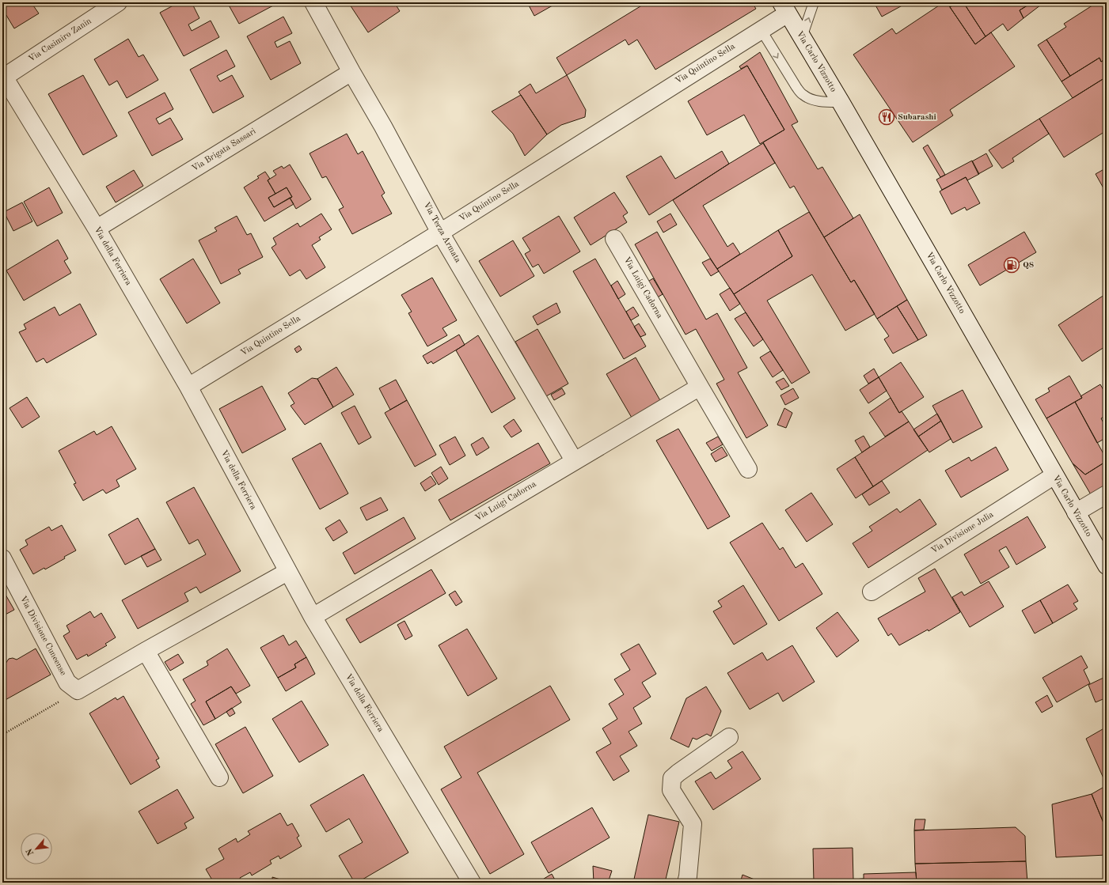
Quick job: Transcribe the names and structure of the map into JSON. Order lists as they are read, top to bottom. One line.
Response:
{"streets":{"street":["Via Casimiro Zanin","Via Carlo Vizzotto","Via Quintino Sella","Via Brigata Sassari","Via Terza Armata","Via della Ferriera","Via Luigi Cadorna","Via Divisione Julia","Via Divisione Cuneense"]},"crossings":[["Via Casimiro Zanin","Via della Ferriera"],["Via Carlo Vizzotto","Via Quintino Sella"],["Via Carlo Vizzotto","Via Divisione Julia"],["Via Quintino Sella","Via Terza Armata"],["Via Quintino Sella","Via della Ferriera"],["Via Brigata Sassari","Via Terza Armata"],["Via Brigata Sassari","Via della Ferriera"],["Via Terza Armata","Via Luigi Cadorna"],["Via della Ferriera","Via Luigi Cadorna"]],"places":{"restaurant":["Subarashi"],"fuel station":["Q8"]},"north":"bottom left"}
